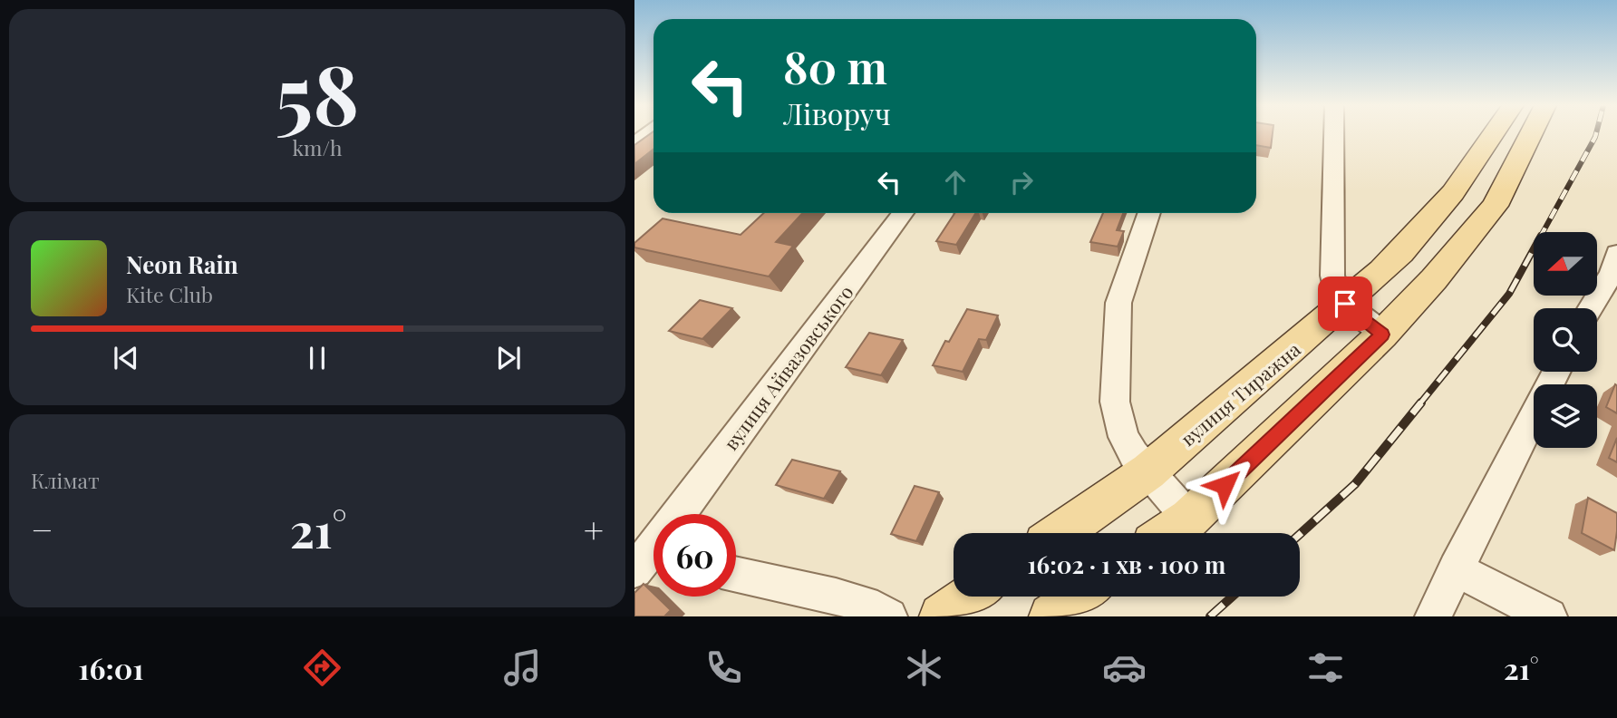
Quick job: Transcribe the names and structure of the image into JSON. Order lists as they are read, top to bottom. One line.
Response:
{"streets":{"main road":["вулиця Тиражна"],"street":["вулиця Айвазовського"]},"north":"left","page":{"tile":[["58","km/h"],"Клімат"],"turn":["80 m","Ліворуч"],"song":["Neon Rain","Kite Club"],"heat":["−","21°","+"],"limit":"60","trip":"16:02 · 1 хв · 100 m","tabs":["16:01","21°"]}}
